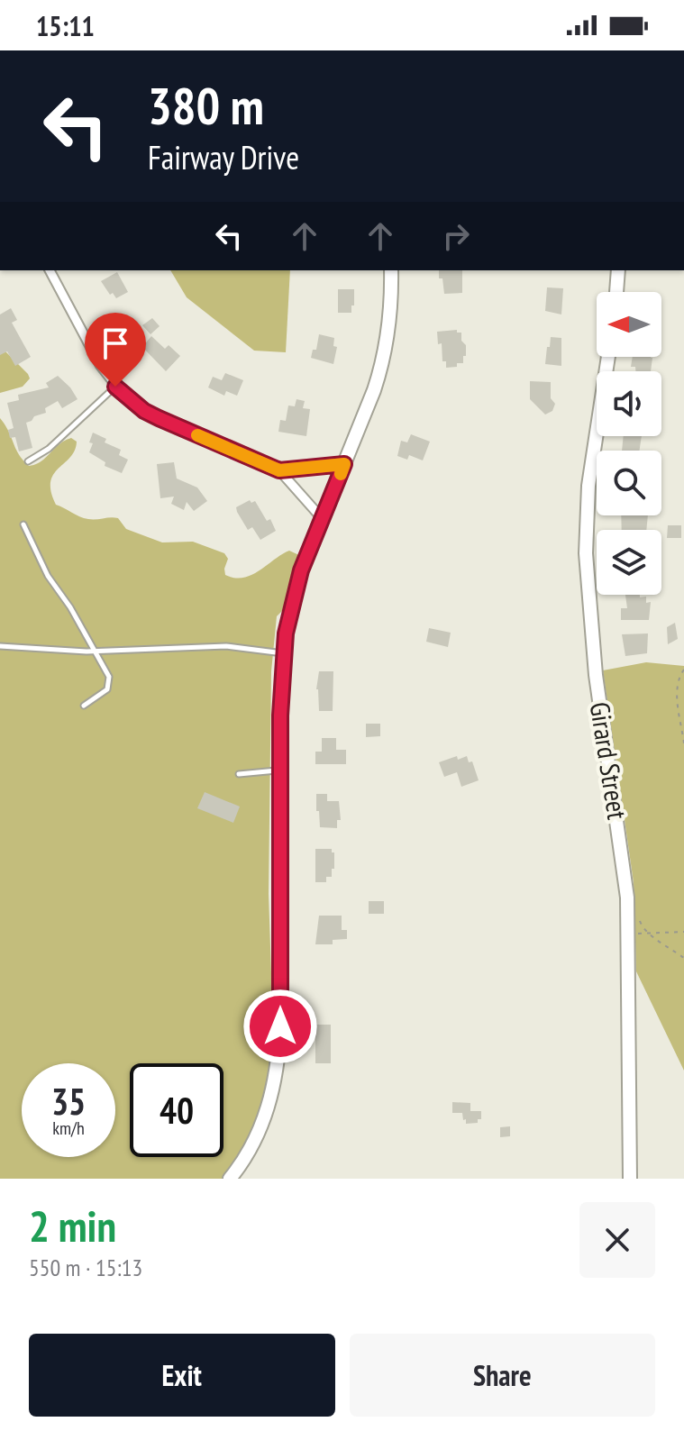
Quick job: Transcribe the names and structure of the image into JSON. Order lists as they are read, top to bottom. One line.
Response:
{"streets":{"street":["Girard Street"]},"north":"left","page":{"status":"15:11","turn":["380 m","Fairway Drive"],"speed":"35 km/h","limit":"40","heading":["2 min","550 m · 15:13"],"buttons":["Exit","Share"]}}
